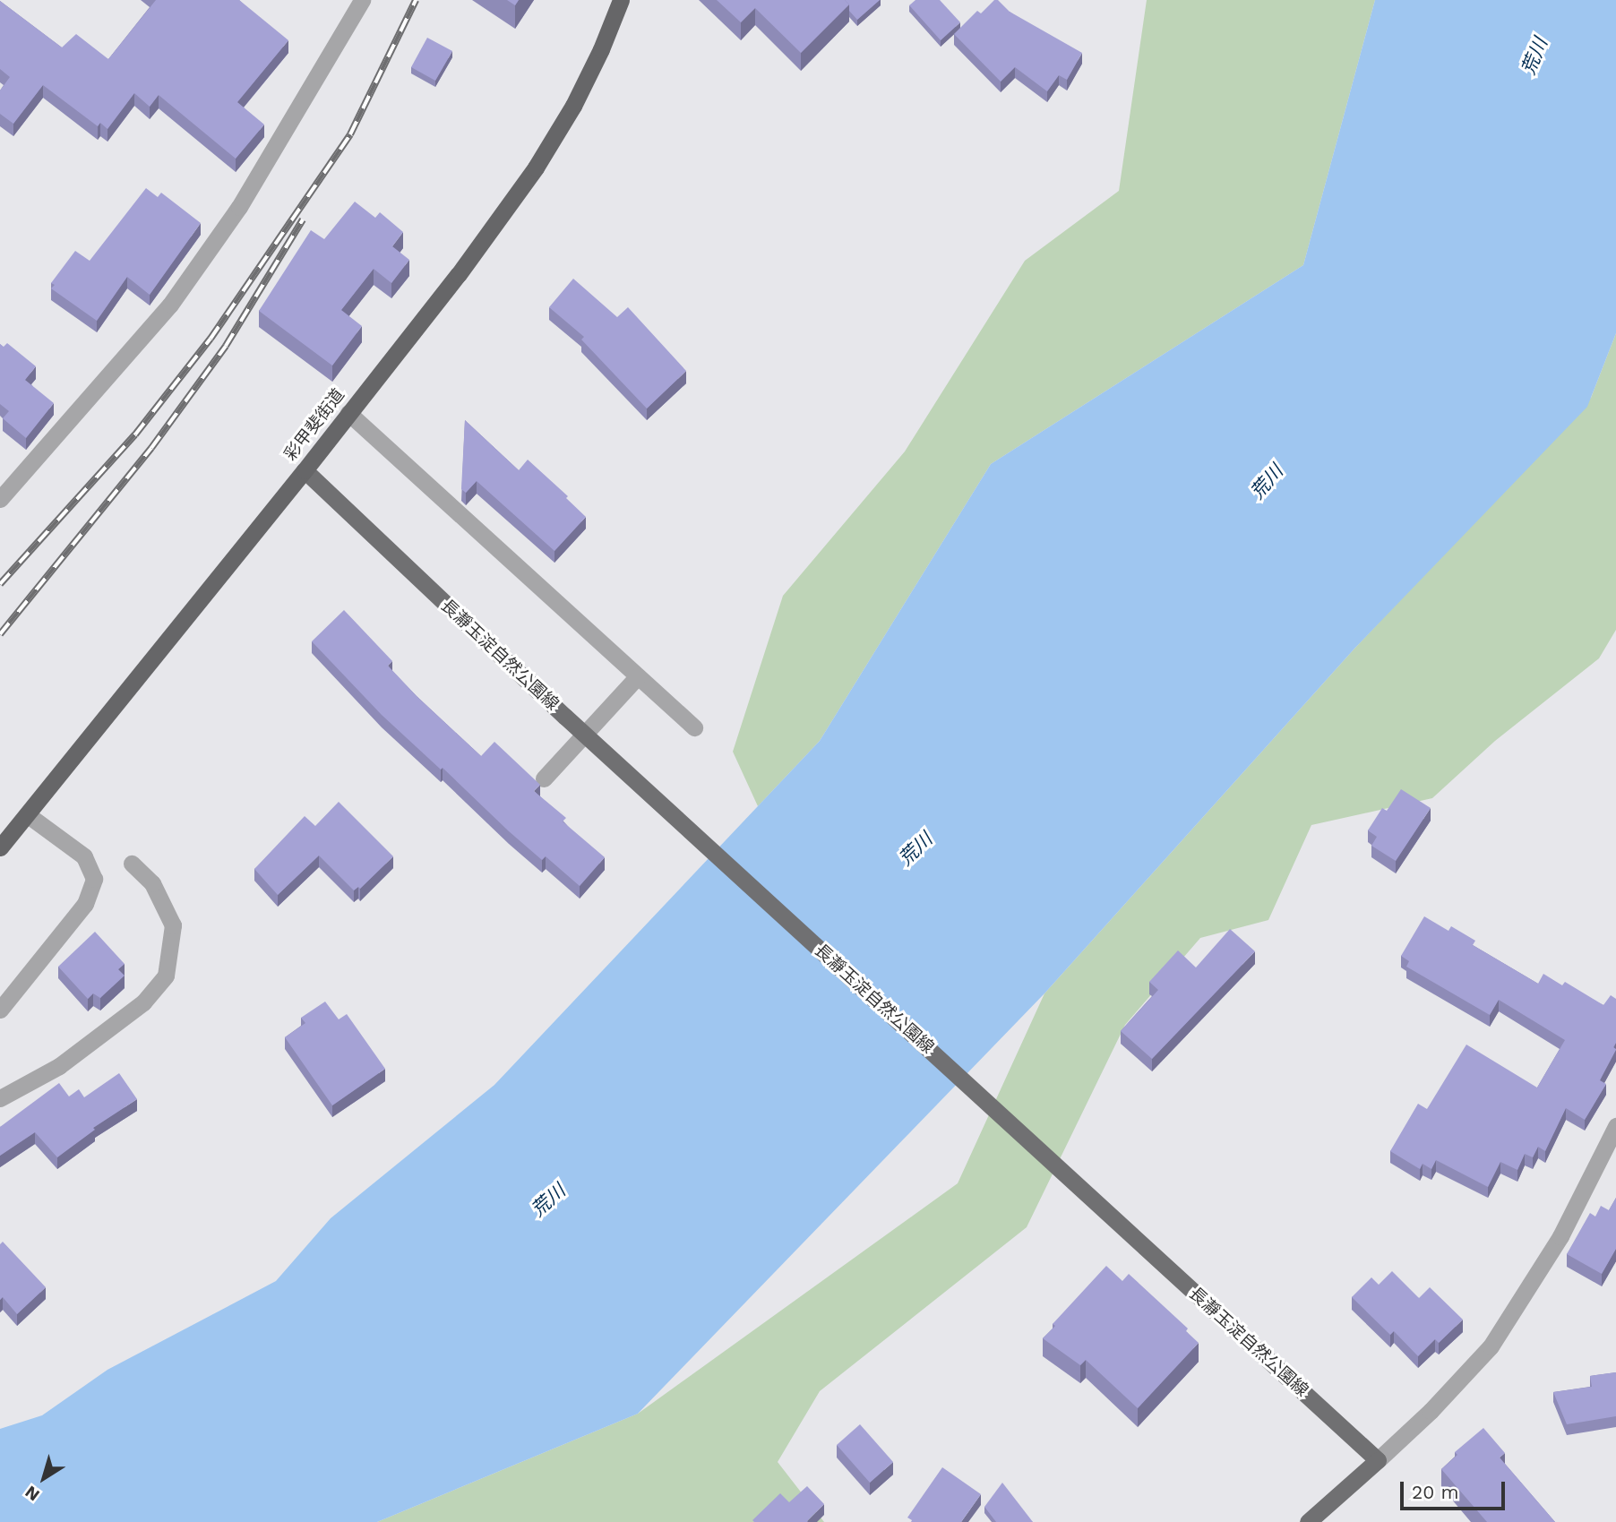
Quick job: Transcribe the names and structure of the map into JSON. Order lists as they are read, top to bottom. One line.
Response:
{"streets":{"highway":["彩甲斐街道"],"main road":["長瀞玉淀自然公園線"]},"crossings":[["彩甲斐街道","長瀞玉淀自然公園線"]],"water":["荒川"],"scale_bar":"20 m","north":"bottom left"}
